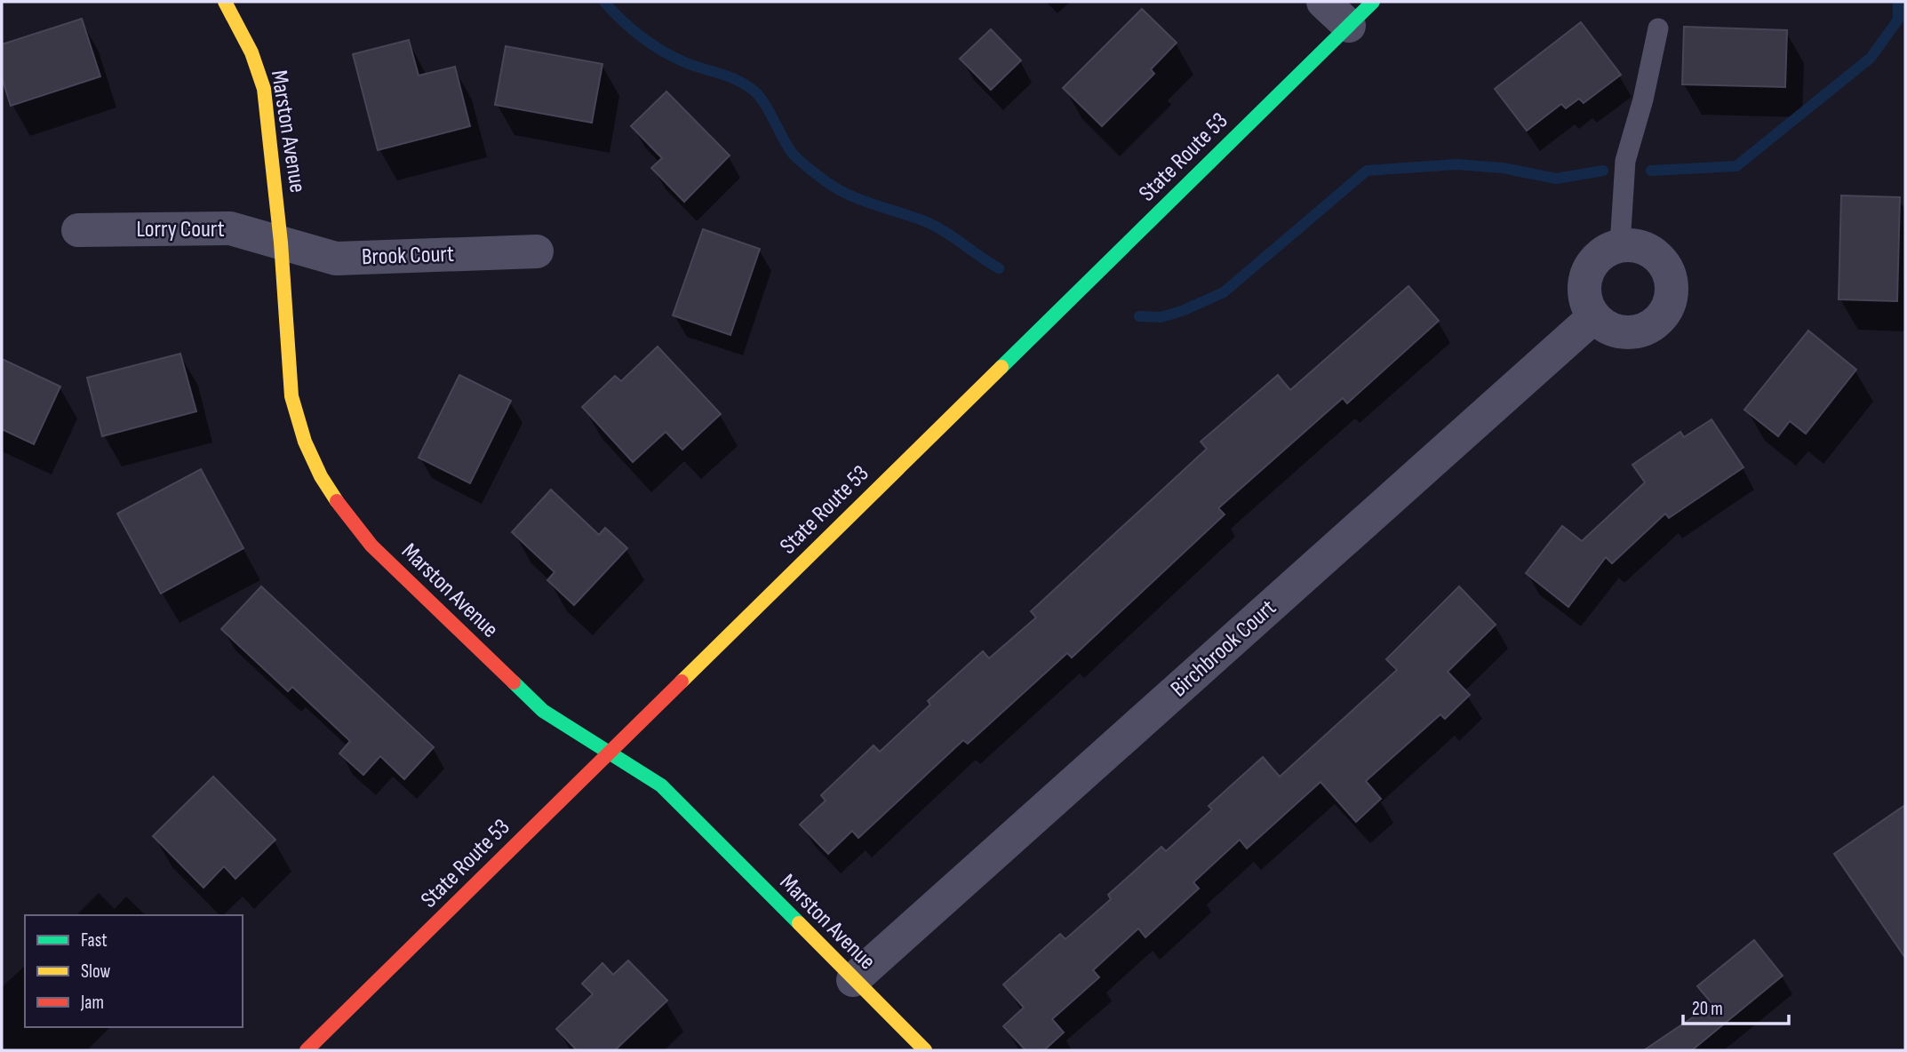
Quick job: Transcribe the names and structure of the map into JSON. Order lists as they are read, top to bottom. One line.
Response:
{"streets":{"main road":["Marston Avenue","State Route 53"],"street":["Lorry Court","Brook Court","Birchbrook Court"]},"crossings":[["Marston Avenue","State Route 53"],["Marston Avenue","Lorry Court"],["Marston Avenue","Brook Court"],["Marston Avenue","Birchbrook Court"],["Lorry Court","Brook Court"]],"legend":["Fast","Slow","Jam"],"scale_bar":"20 m"}
